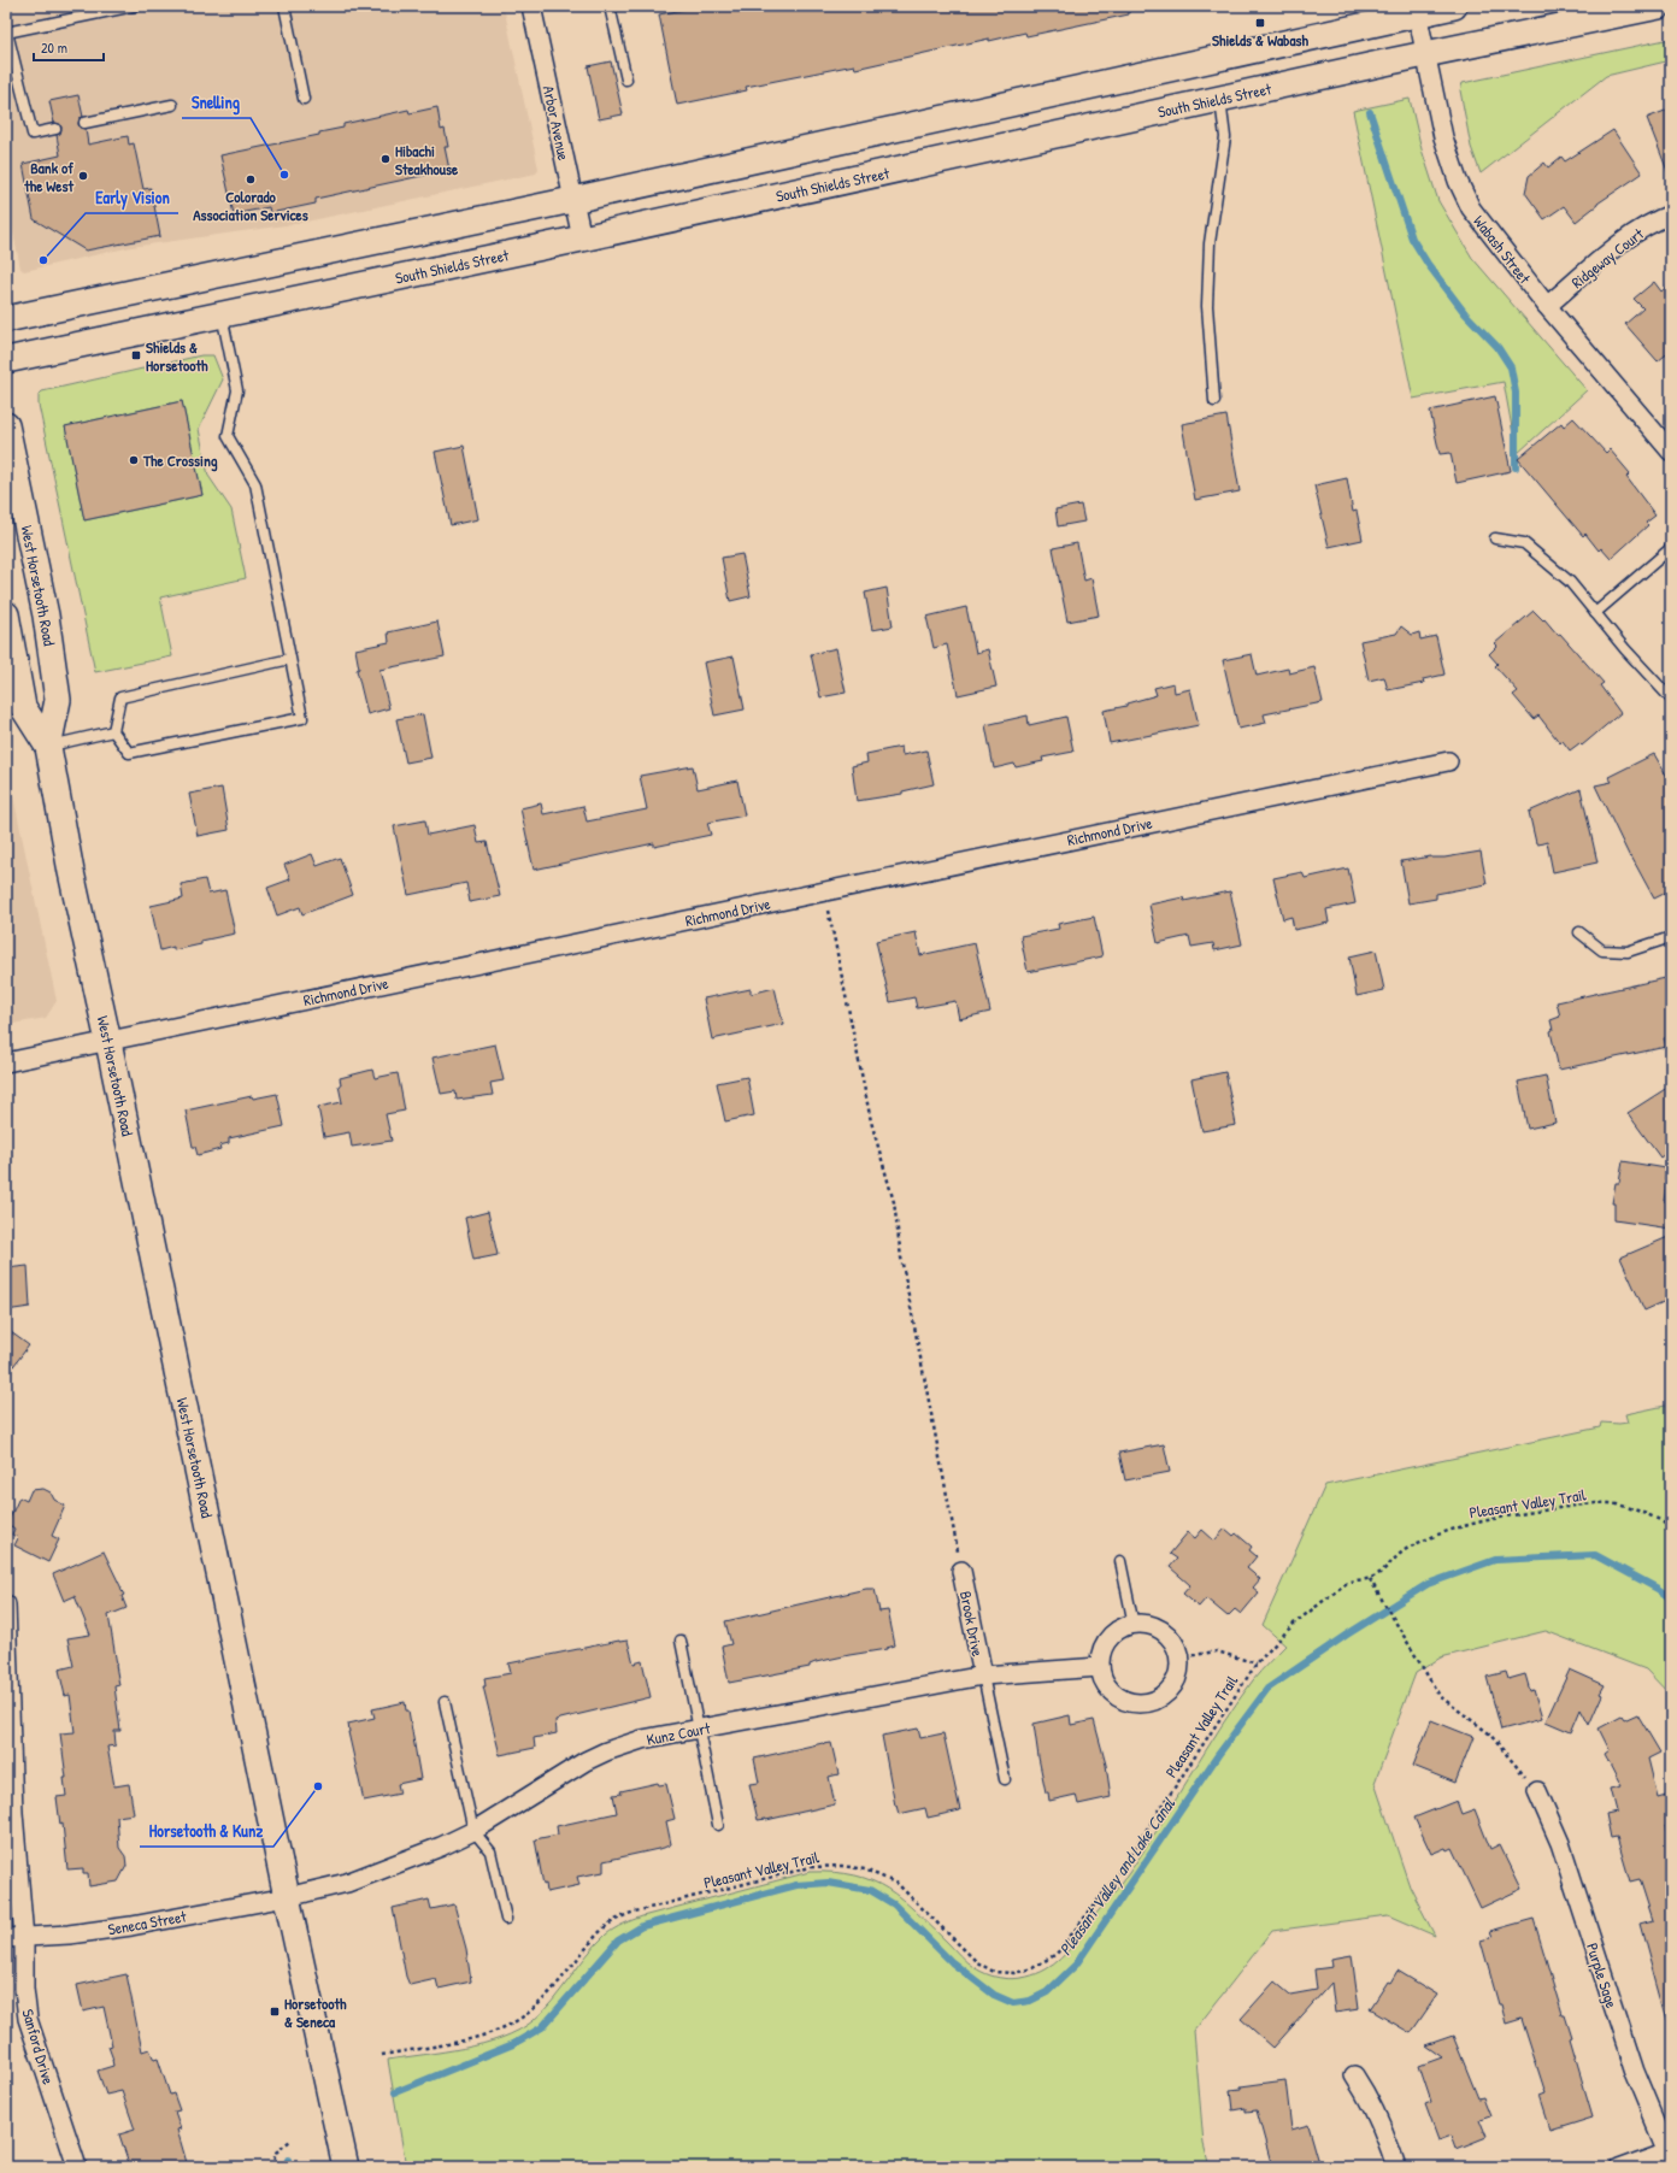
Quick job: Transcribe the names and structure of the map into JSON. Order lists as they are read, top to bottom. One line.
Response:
{"streets":{"main road":["South Shields Street","West Horsetooth Road"],"street":["Arbor Avenue","Wabash Street","Ridgeway Court","Richmond Drive","Brook Drive","Kunz Court","Seneca Street","Purple Sage","Sanford Drive"],"path":["Pleasant Valley Trail"]},"crossings":[["South Shields Street","Arbor Avenue"],["South Shields Street","Wabash Street"],["Wabash Street","Ridgeway Court"],["West Horsetooth Road","Richmond Drive"],["West Horsetooth Road","Kunz Court"],["West Horsetooth Road","Seneca Street"],["Brook Drive","Kunz Court"],["Kunz Court","Seneca Street"],["Seneca Street","Sanford Drive"]],"water":["Pleasant Valley and Lake Canal"],"places":{"transit":["Shields & Wabash","Shields & Horsetooth","Horsetooth & Seneca"],"other":["Hibachi Steakhouse","Snelling","Bank of the West","Colorado Association Services","Early Vision","The Crossing","Horsetooth & Kunz"]},"scale_bar":"20 m"}
